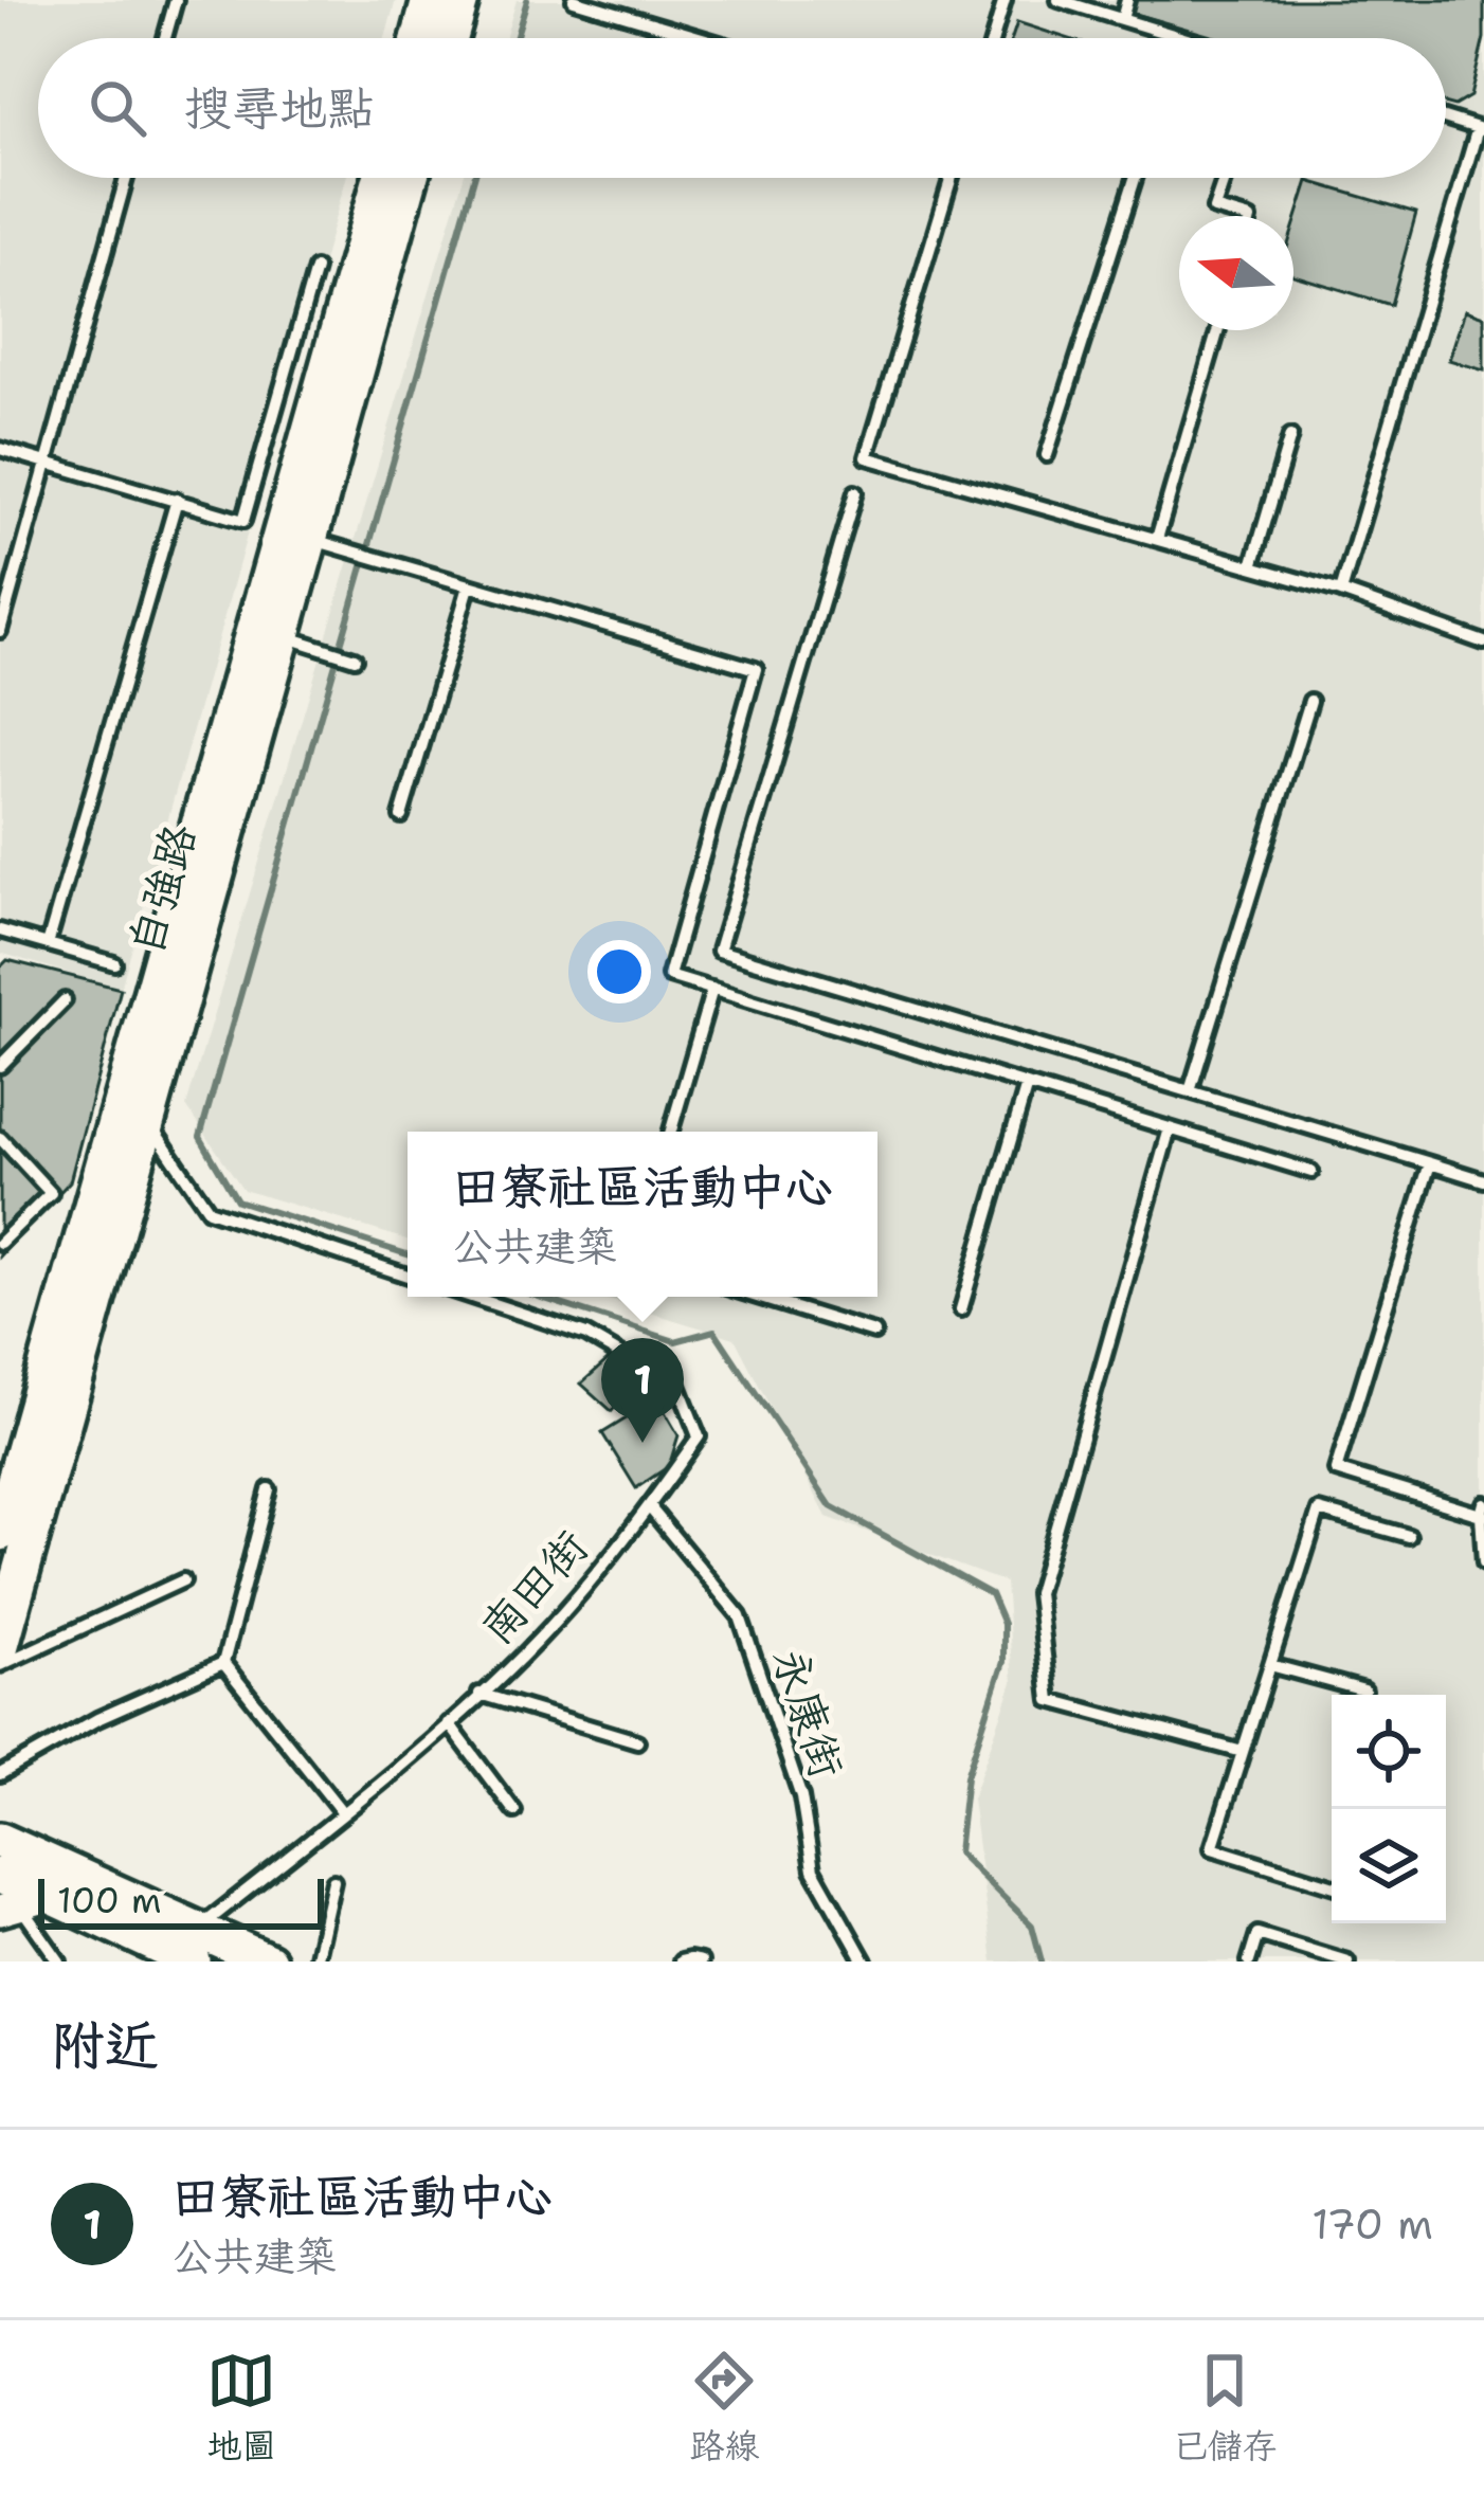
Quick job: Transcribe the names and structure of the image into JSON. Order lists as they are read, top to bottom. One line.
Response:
{"streets":{"main road":["自強路"],"lane":["南田街","永康街"]},"crossings":[["南田街","永康街"]],"scale_bar":"100 m","north":"left","page":{"search":"搜尋地點","popup":["田寮社區活動中心","公共建築"],"pins":"1","scale":"100 m","heading":"附近","list":[{"mark":"1","name":"田寮社區活動中心","note":"公共建築","value":"170 m"}],"nav":["地圖","路線","已儲存"]}}
